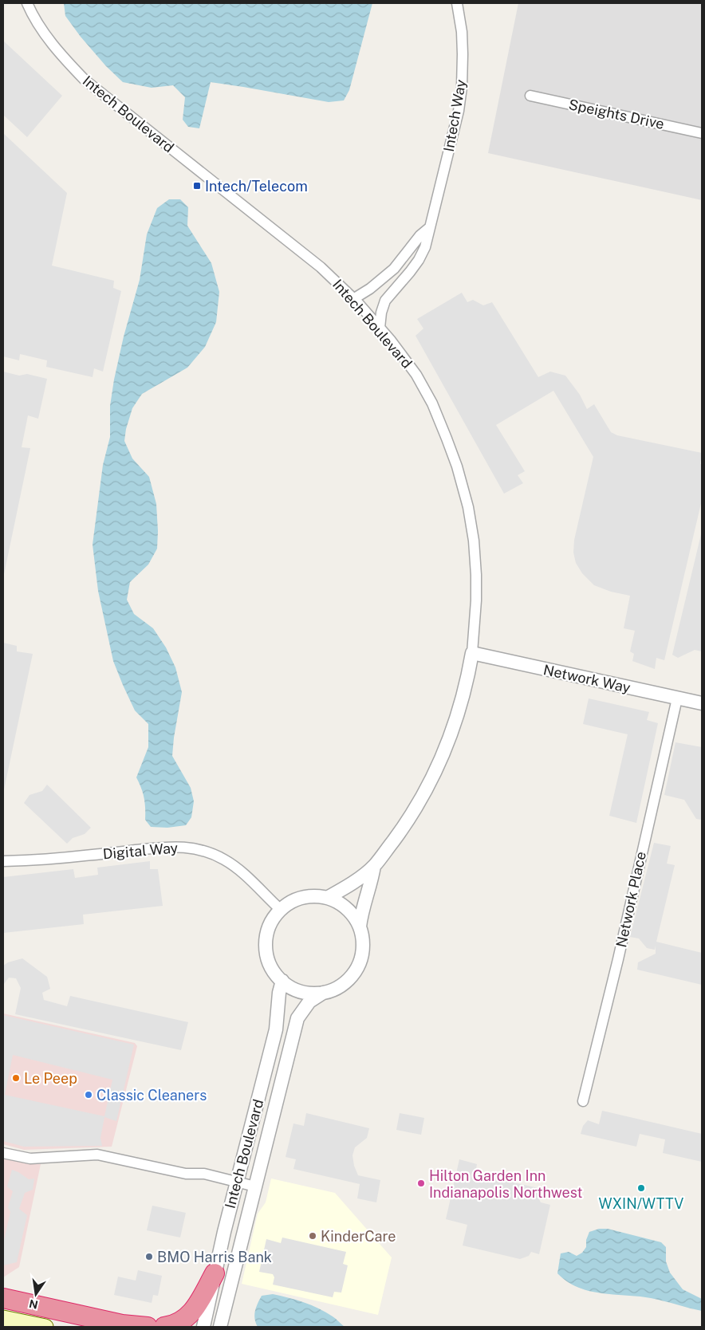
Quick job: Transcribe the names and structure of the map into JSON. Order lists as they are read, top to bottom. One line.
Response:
{"streets":{"street":["Intech Boulevard","Speights Drive","Intech Way","Network Way","Digital Way","Network Place"]},"crossings":[["Intech Boulevard","Intech Way"],["Intech Boulevard","Network Way"],["Intech Boulevard","Digital Way"],["Network Way","Network Place"]],"places":{"transit":["Intech/Telecom"],"other":["Le Peep","Classic Cleaners","Hilton Garden Inn Indianapolis Northwest","WXIN/WTTV","KinderCare","BMO Harris Bank"]},"north":"bottom"}
